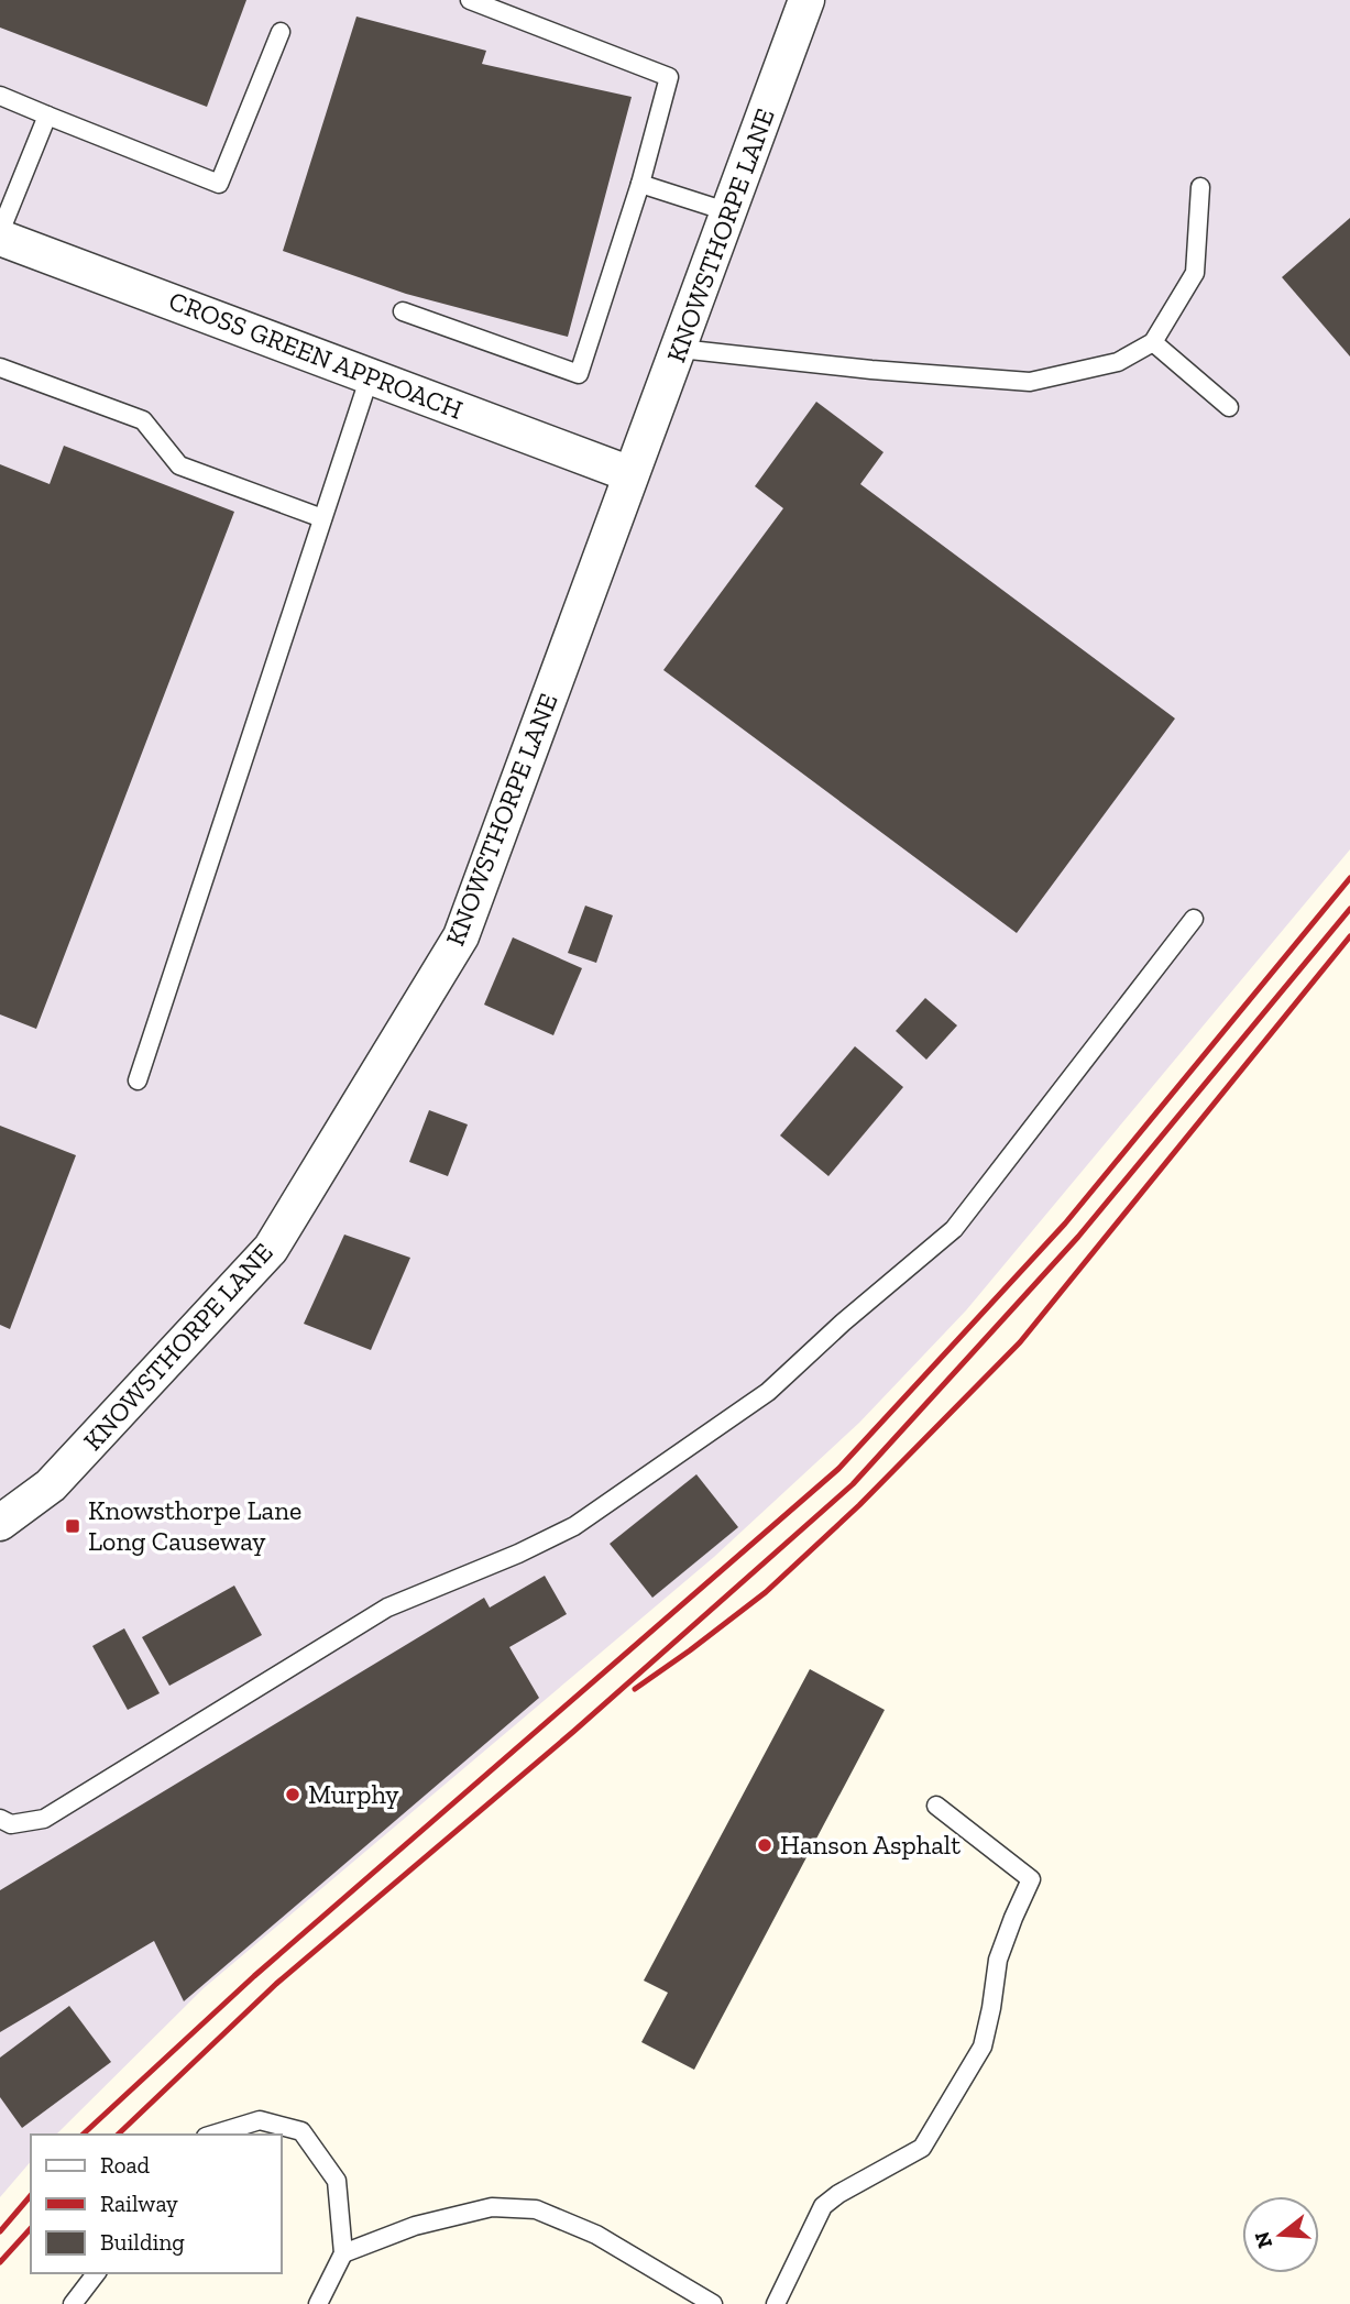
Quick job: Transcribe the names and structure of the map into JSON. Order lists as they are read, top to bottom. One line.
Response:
{"streets":{"street":["KNOWSTHORPE LANE","CROSS GREEN APPROACH"]},"crossings":[["KNOWSTHORPE LANE","CROSS GREEN APPROACH"]],"places":{"transit":["Knowsthorpe Lane Long Causeway"],"other":["Murphy","Hanson Asphalt"]},"legend":["Road","Railway","Building"],"north":"left"}
